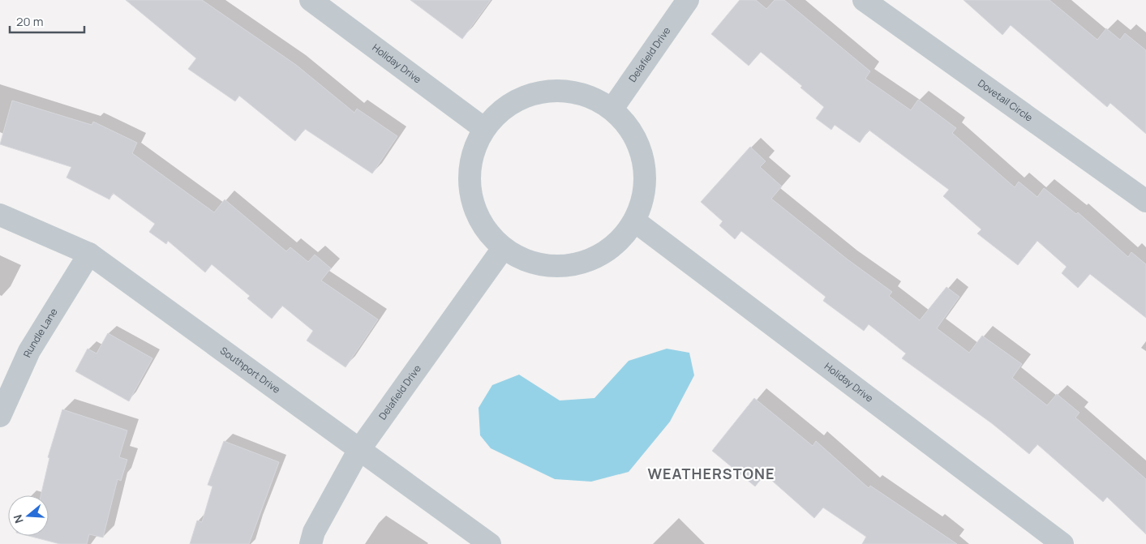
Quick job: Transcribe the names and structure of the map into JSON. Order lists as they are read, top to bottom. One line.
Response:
{"streets":{"street":["Delafield Drive","Holiday Drive","Dovetail Circle","Rundle Lane","Southport Drive"]},"crossings":[["Delafield Drive","Southport Drive"],["Rundle Lane","Southport Drive"]],"districts":["WEATHERSTONE"],"scale_bar":"20 m","north":"left"}
